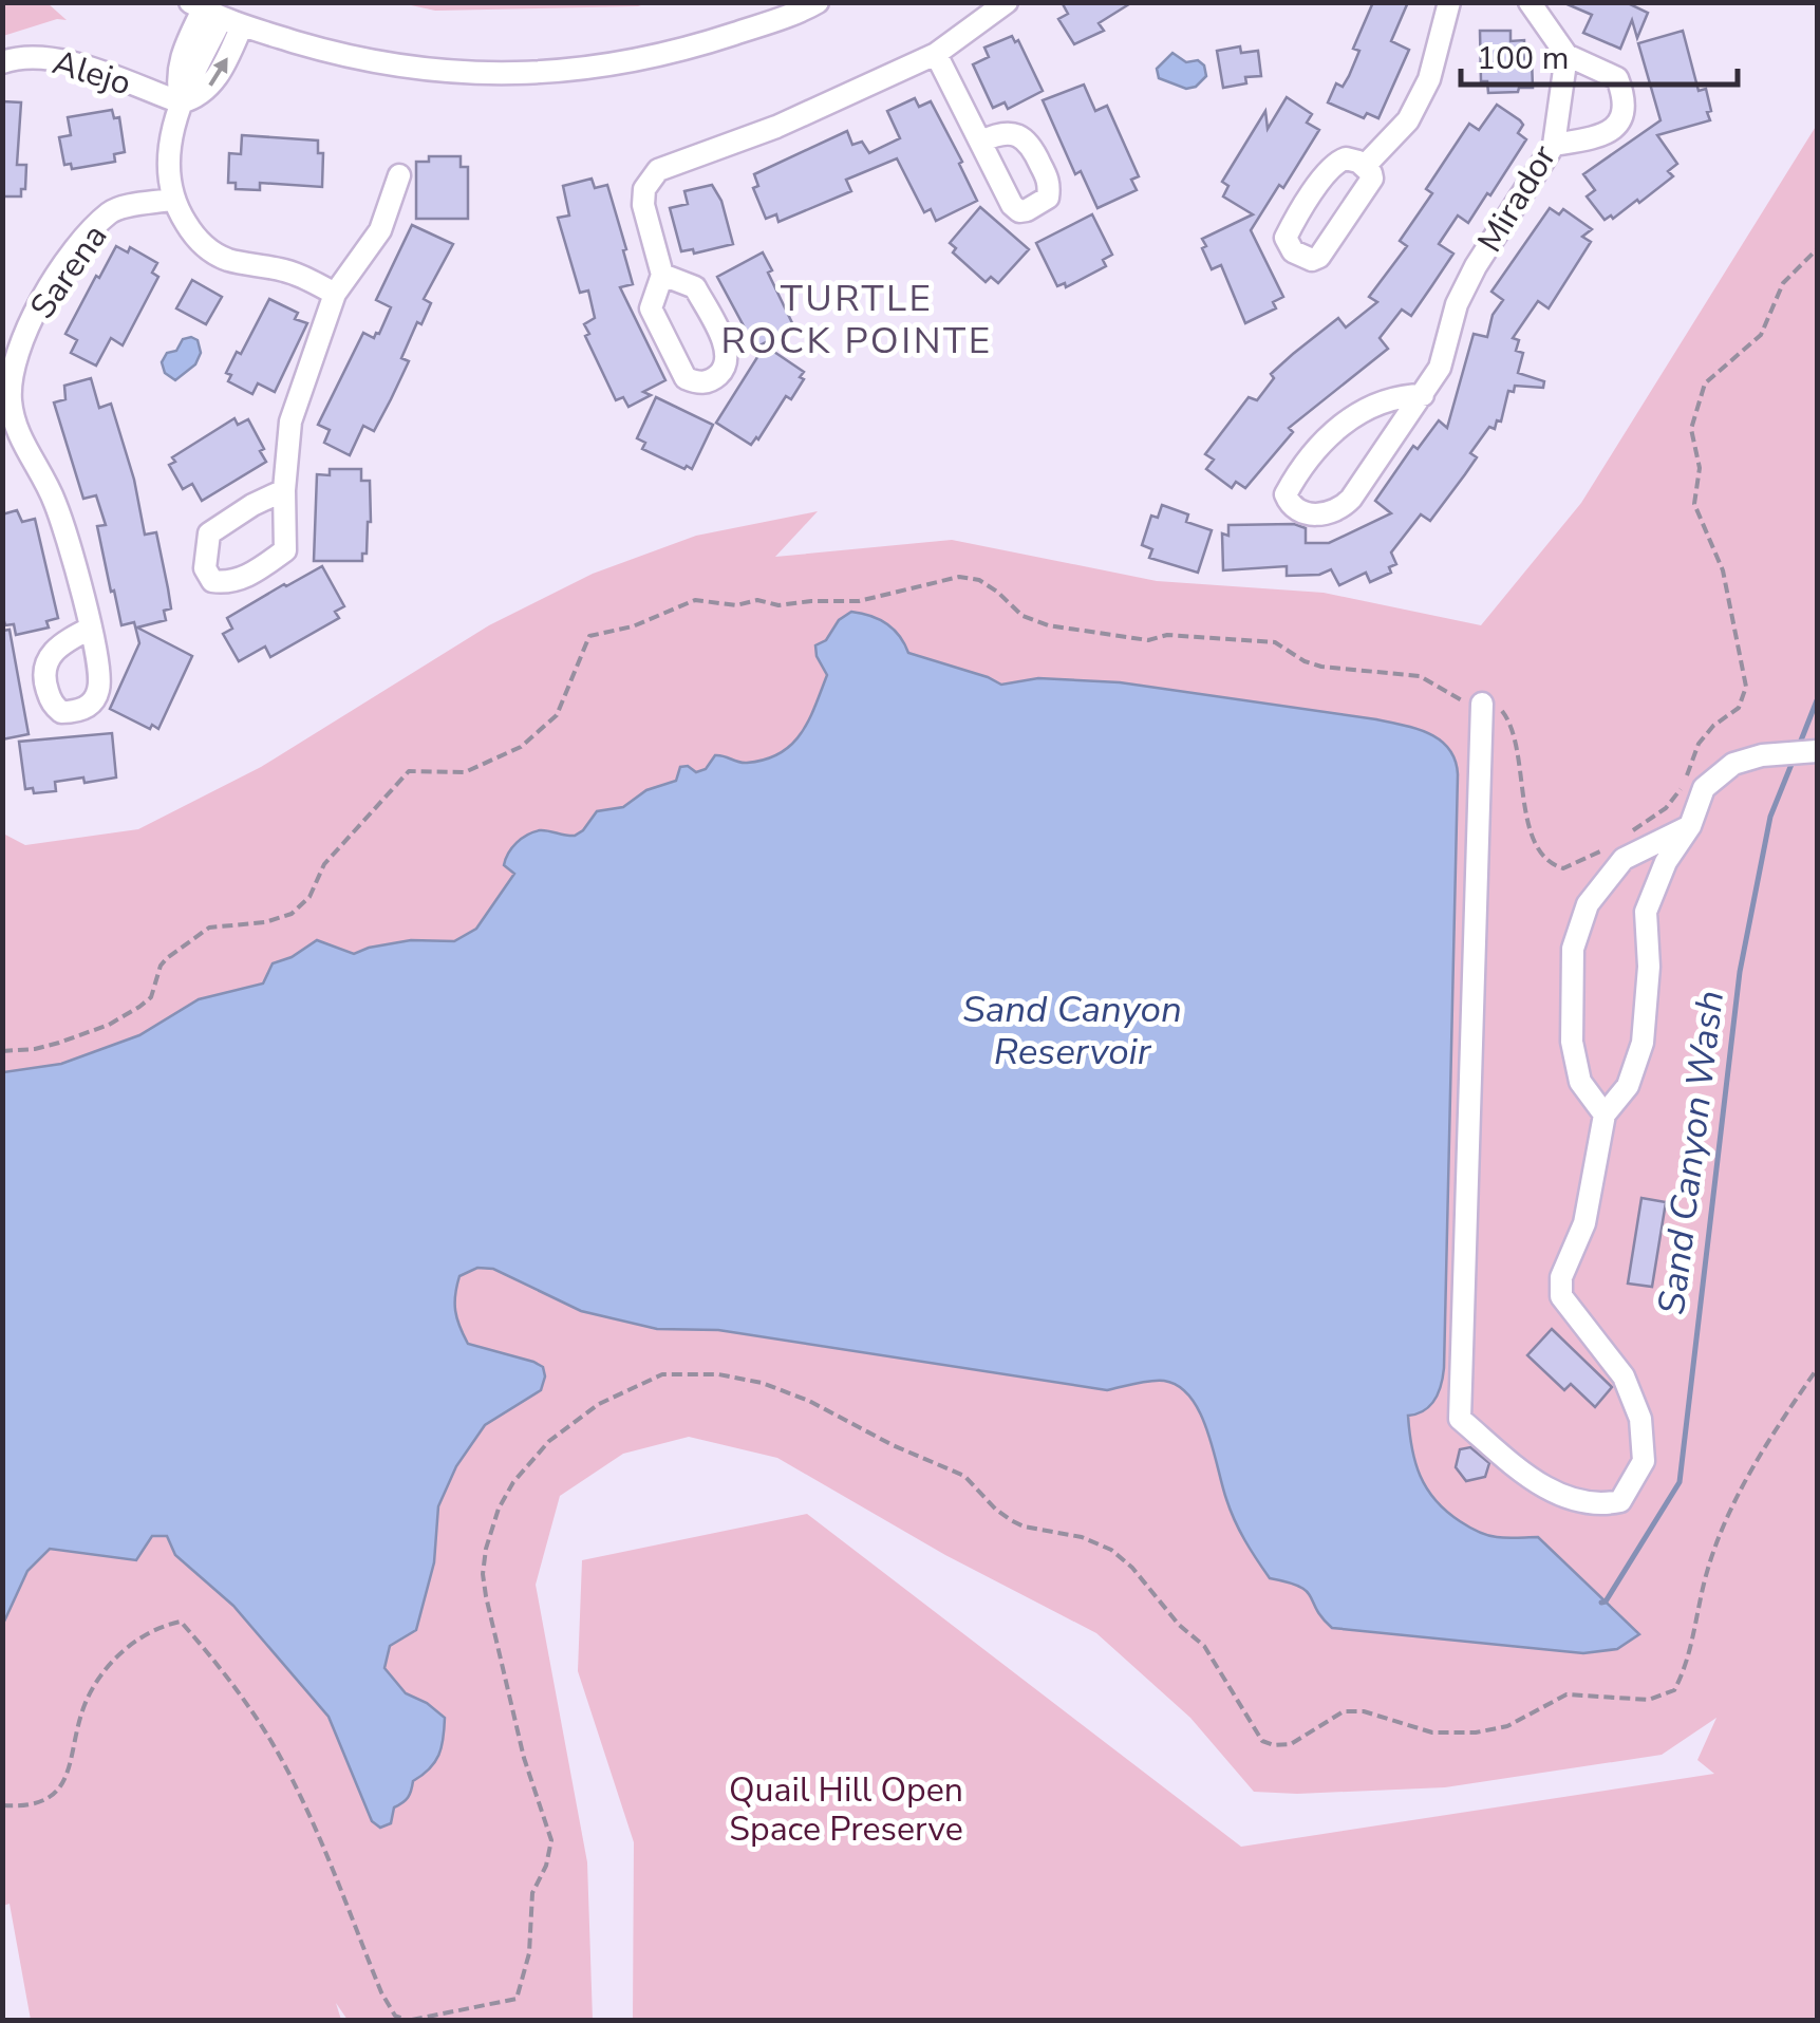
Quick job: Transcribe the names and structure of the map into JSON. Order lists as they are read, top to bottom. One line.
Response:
{"streets":{"street":["Alejo","Mirador","Sarena"]},"districts":["TURTLE ROCK POINTE"],"water":["Sand Canyon Reservoir","Sand Canyon Wash"],"parks":["Quail Hill Open Space Preserve"],"scale_bar":"100 m"}
